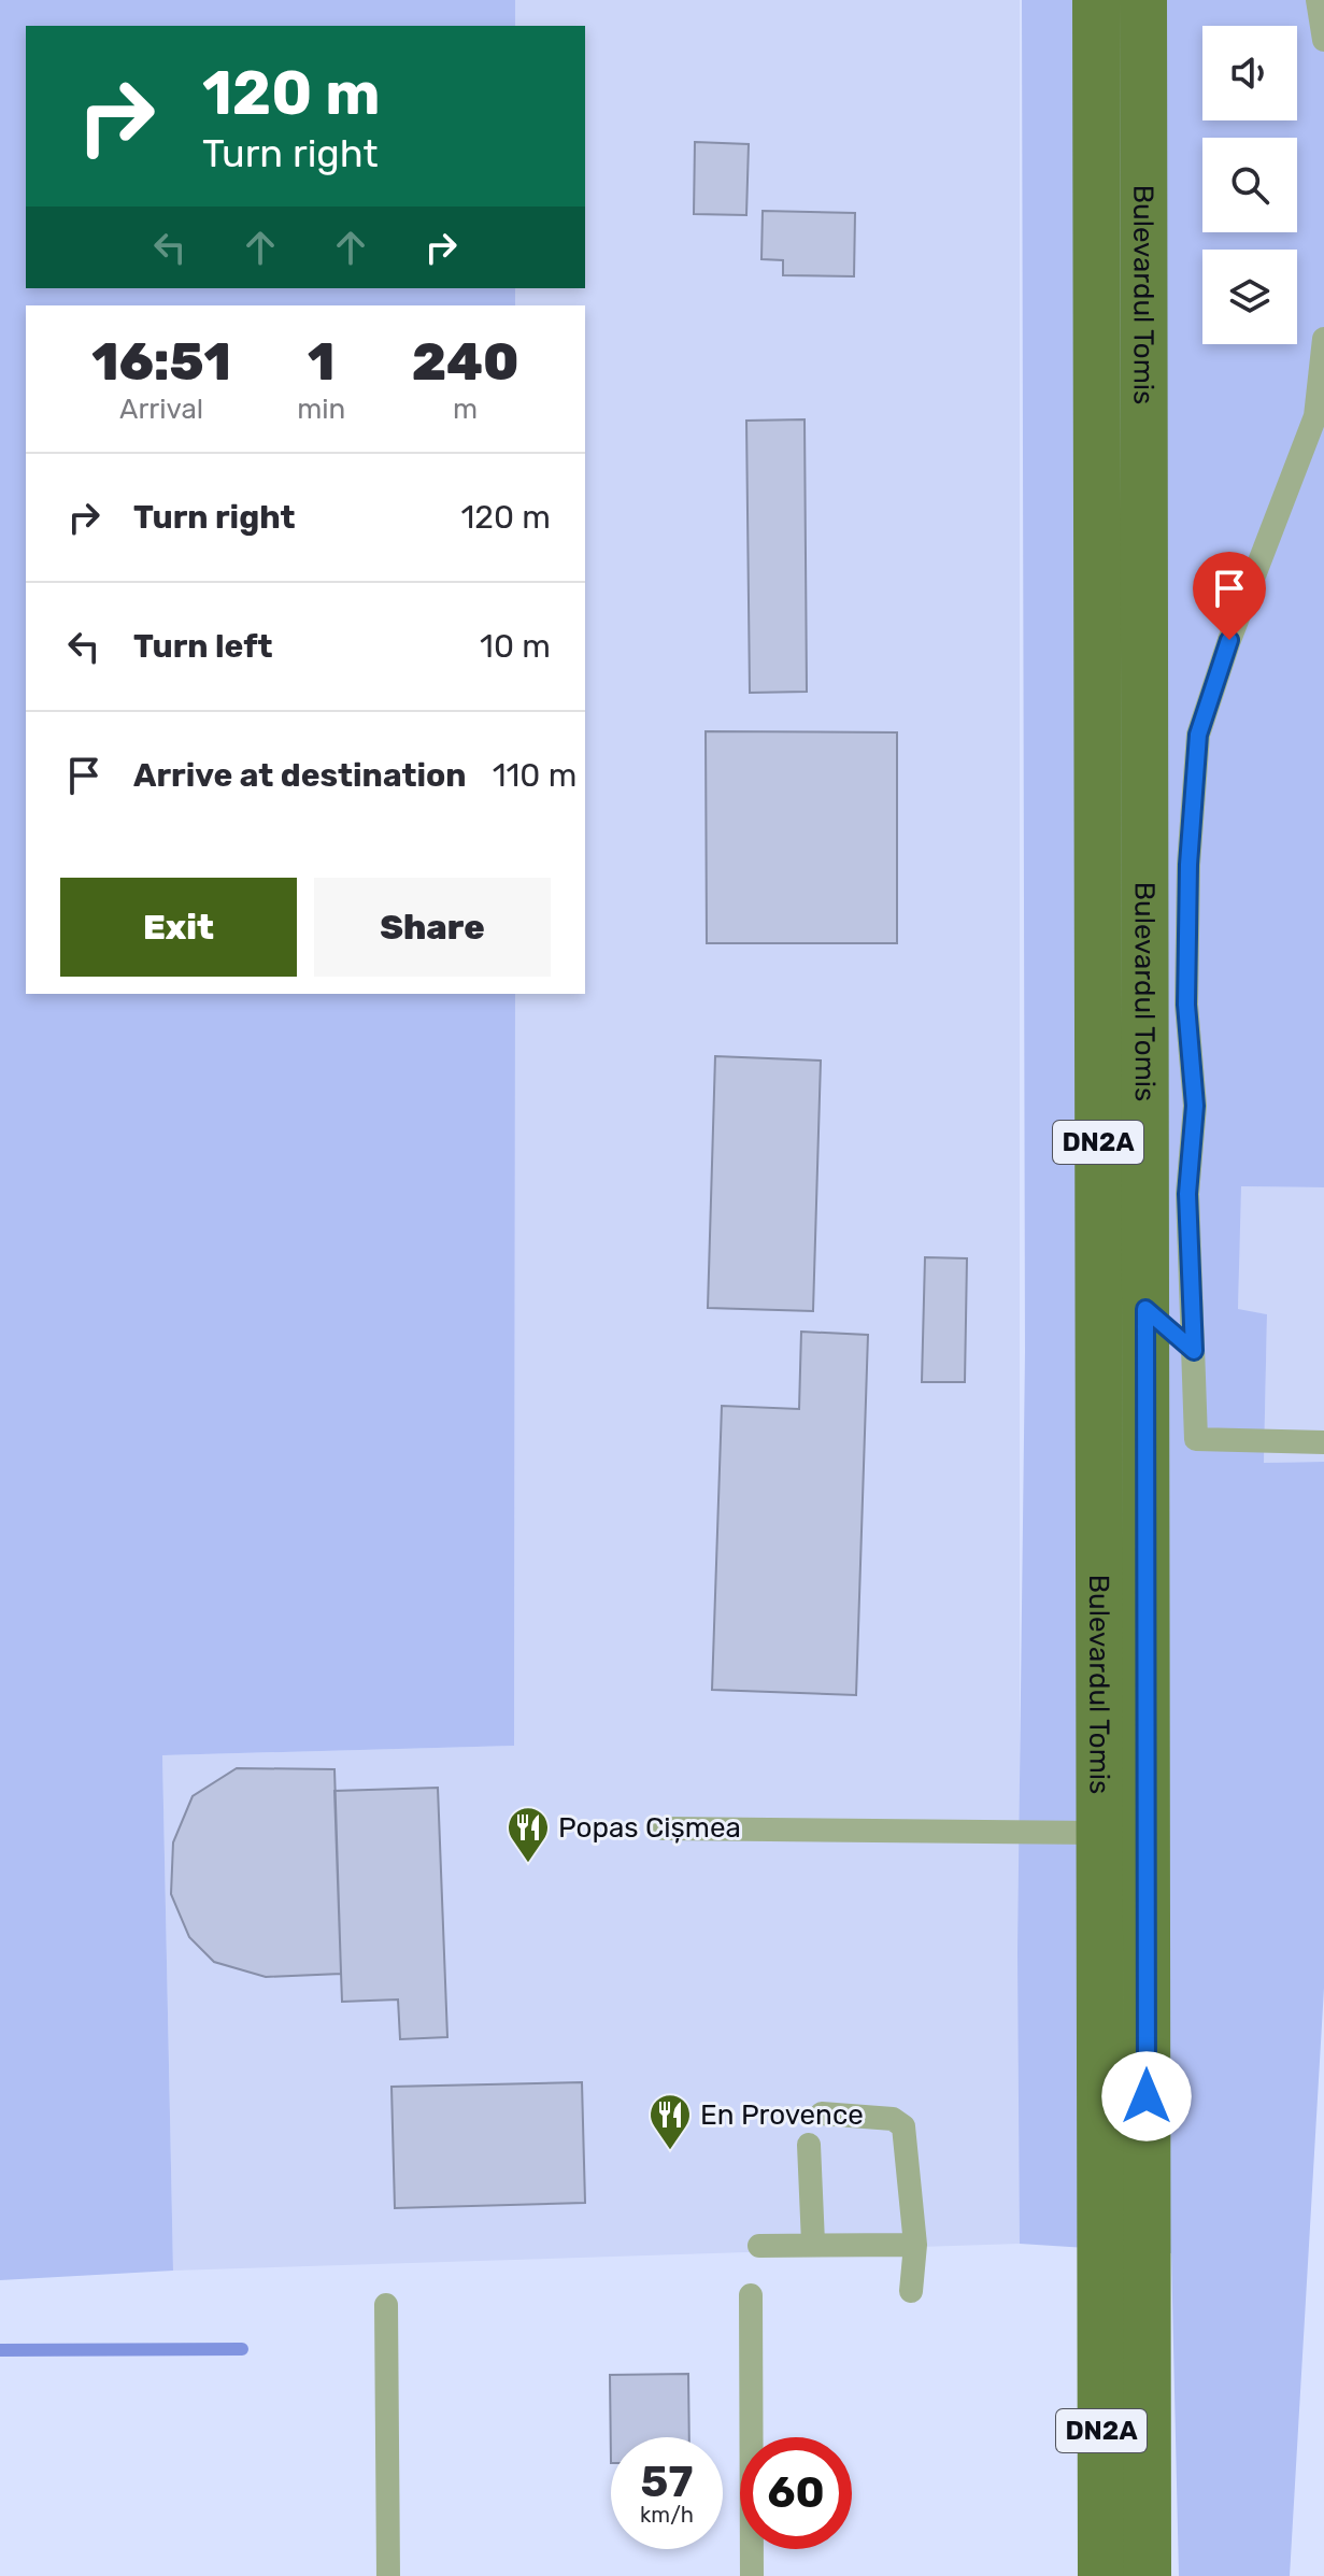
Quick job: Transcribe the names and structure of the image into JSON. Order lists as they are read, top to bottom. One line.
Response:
{"streets":{"main road":["Bulevardul Tomis","DN2A"]},"places":{"restaurant":["Popas Cișmea","En Provence"]},"page":{"turn":["120 m","Turn right"],"eta":["16:51","Arrival","1","min","240","m"],"list":[{"name":"Turn right","value":"120 m"},{"name":"Turn left","value":"10 m"},{"name":"Arrive at destination","value":"110 m"}],"buttons":["Exit","Share"],"speed":"57 km/h","limit":"60"}}
